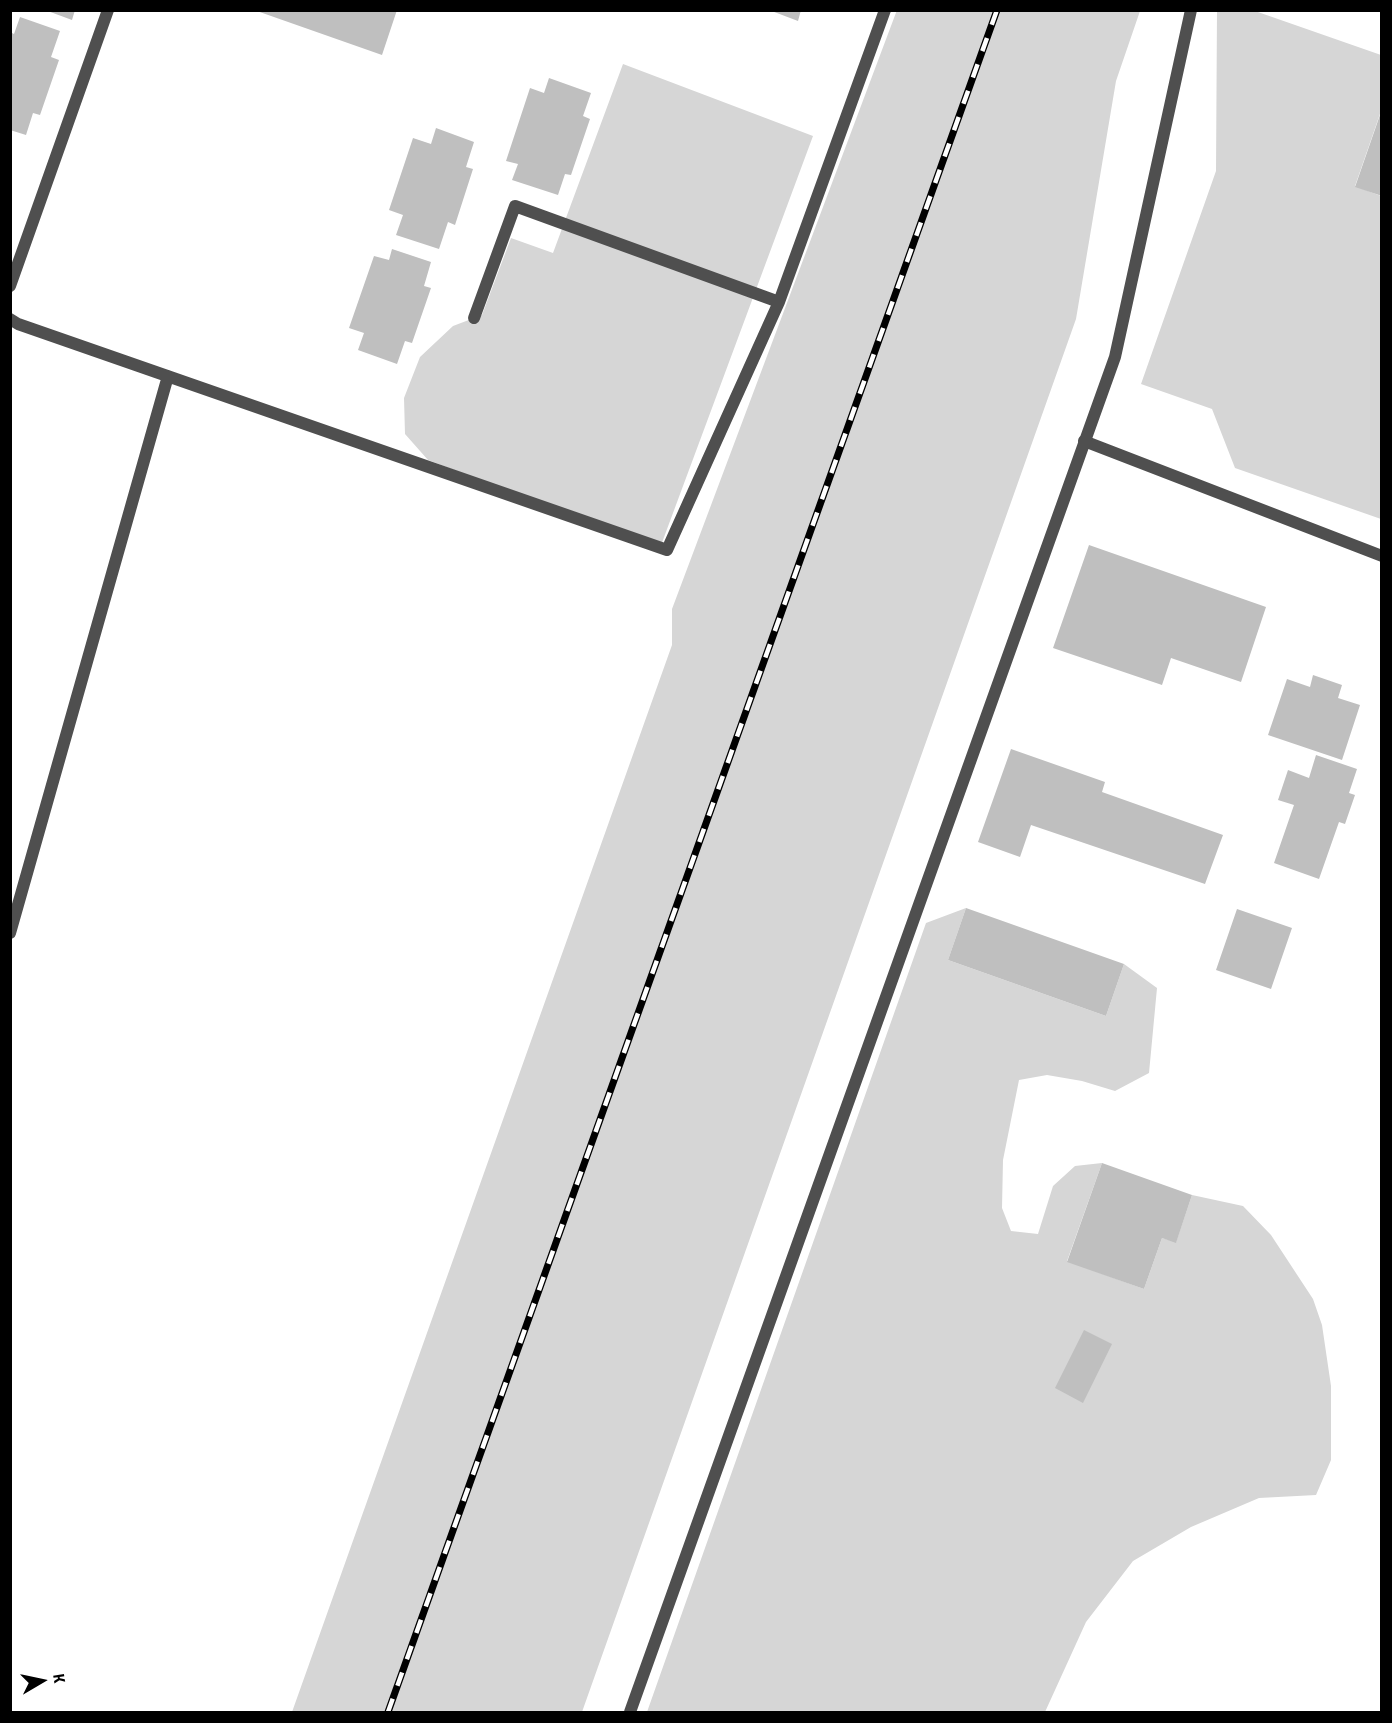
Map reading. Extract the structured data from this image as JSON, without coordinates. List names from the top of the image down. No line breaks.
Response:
{"north":"right"}
